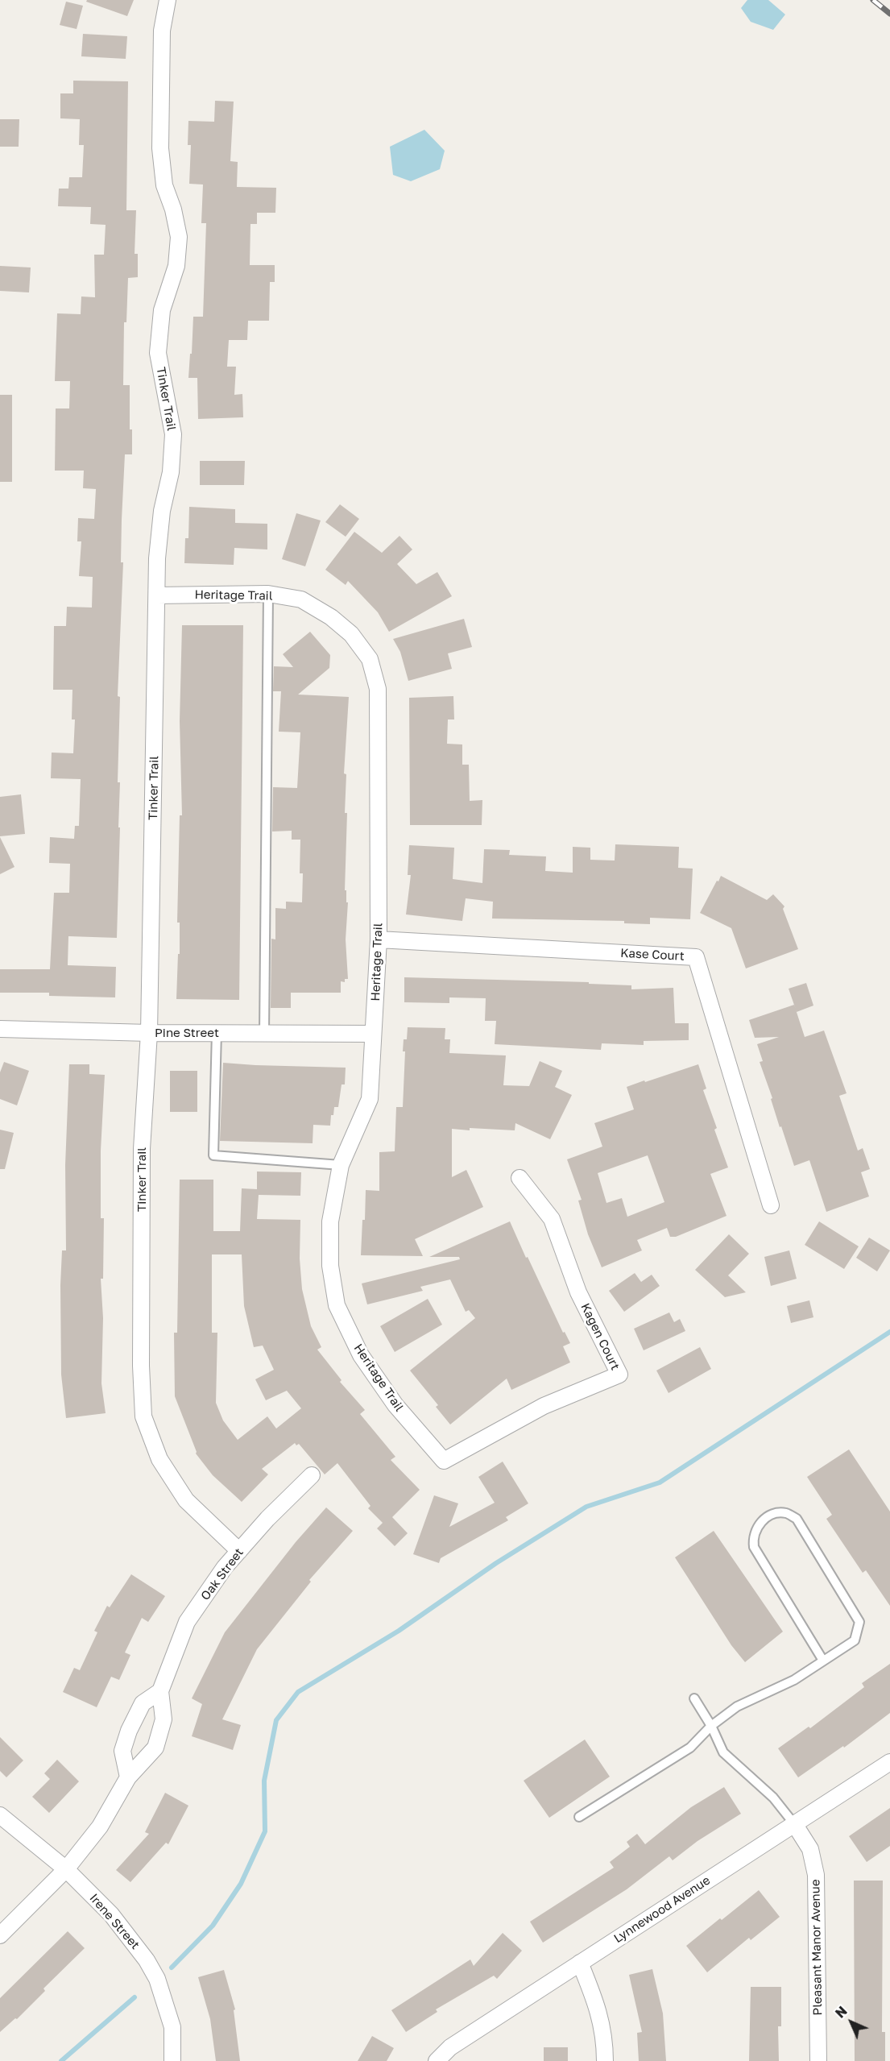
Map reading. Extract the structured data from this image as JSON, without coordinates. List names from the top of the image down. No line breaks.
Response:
{"streets":{"street":["Tinker Trail","Heritage Trail","Kase Court","Pine Street","Kagen Court","Oak Street","Lynnewood Avenue","Irene Street","Pleasant Manor Avenue"]},"crossings":[["Tinker Trail","Heritage Trail"],["Tinker Trail","Pine Street"],["Tinker Trail","Oak Street"],["Heritage Trail","Kase Court"],["Heritage Trail","Pine Street"],["Heritage Trail","Kagen Court"],["Oak Street","Irene Street"],["Lynnewood Avenue","Pleasant Manor Avenue"]],"north":"top left"}
